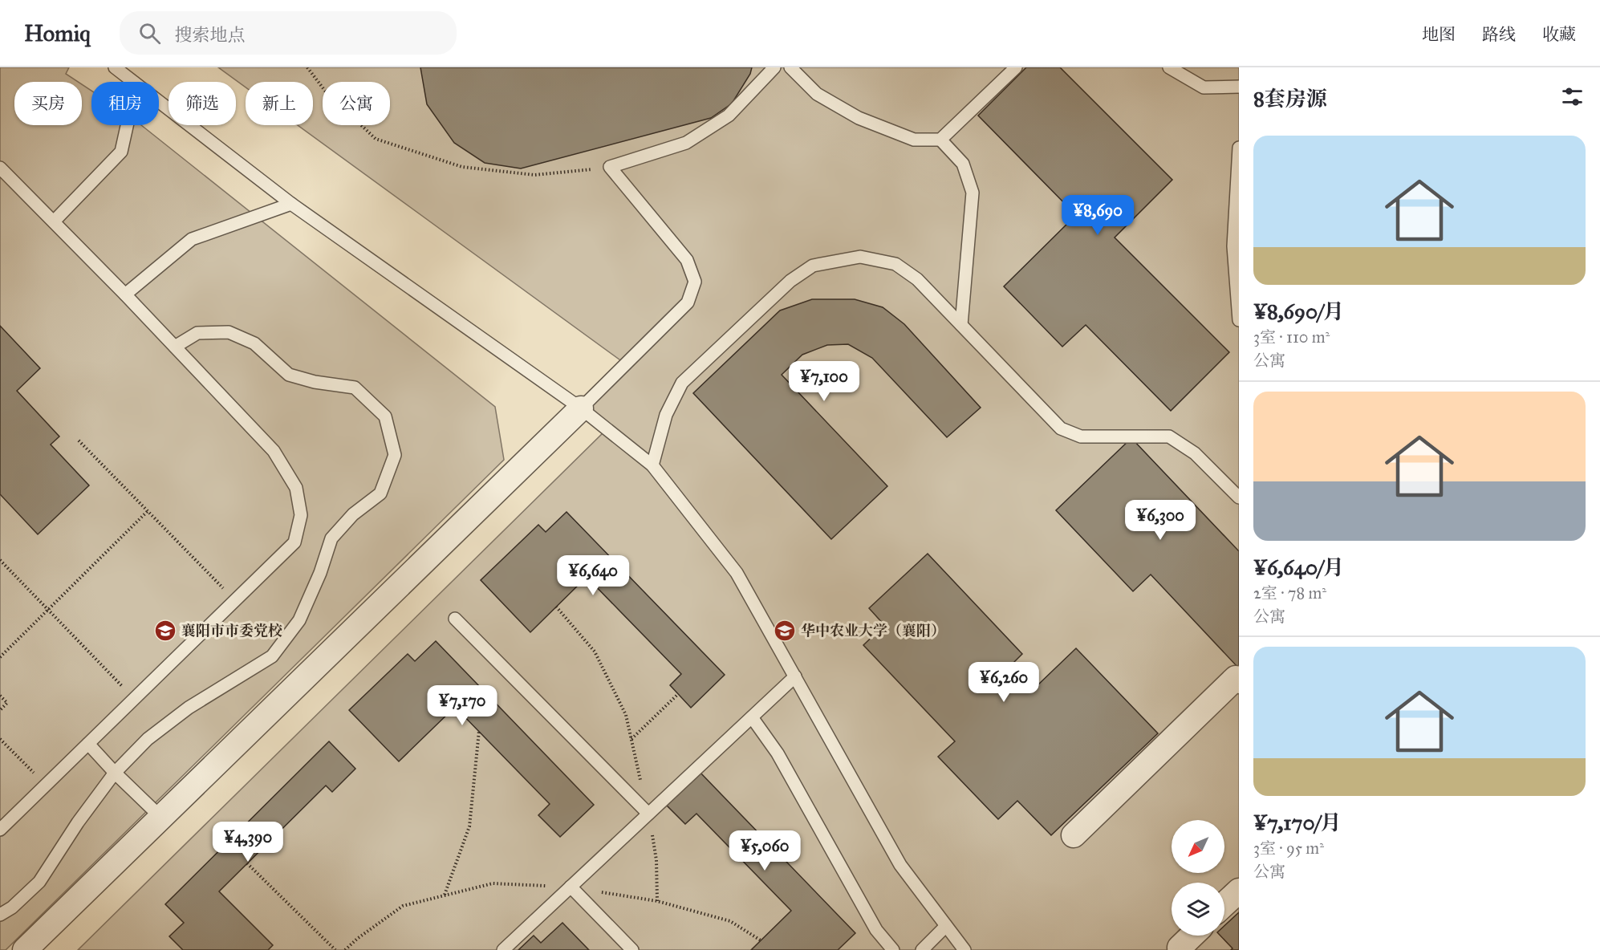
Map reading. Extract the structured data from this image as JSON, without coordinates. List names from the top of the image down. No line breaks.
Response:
{"places":{"school or university":["襄阳市市委党校","华中农业大学（襄阳）"]},"north":"bottom left","page":{"header":"Homiq","search":"搜索地点","nav":["地图","路线","收藏"],"heading":"8套房源","chip":["买房","租房","筛选","新上","公寓"],"list":[{"name":"¥8,690/月","note":"3室 · 110 m² · 公寓"},{"name":"¥6,640/月","note":"2室 · 78 m² · 公寓"},{"name":"¥7,170/月","note":"3室 · 95 m² · 公寓"}],"price":["¥8,690","¥7,100","¥6,300","¥6,640","¥6,260","¥7,170","¥4,390","¥5,060"]}}
